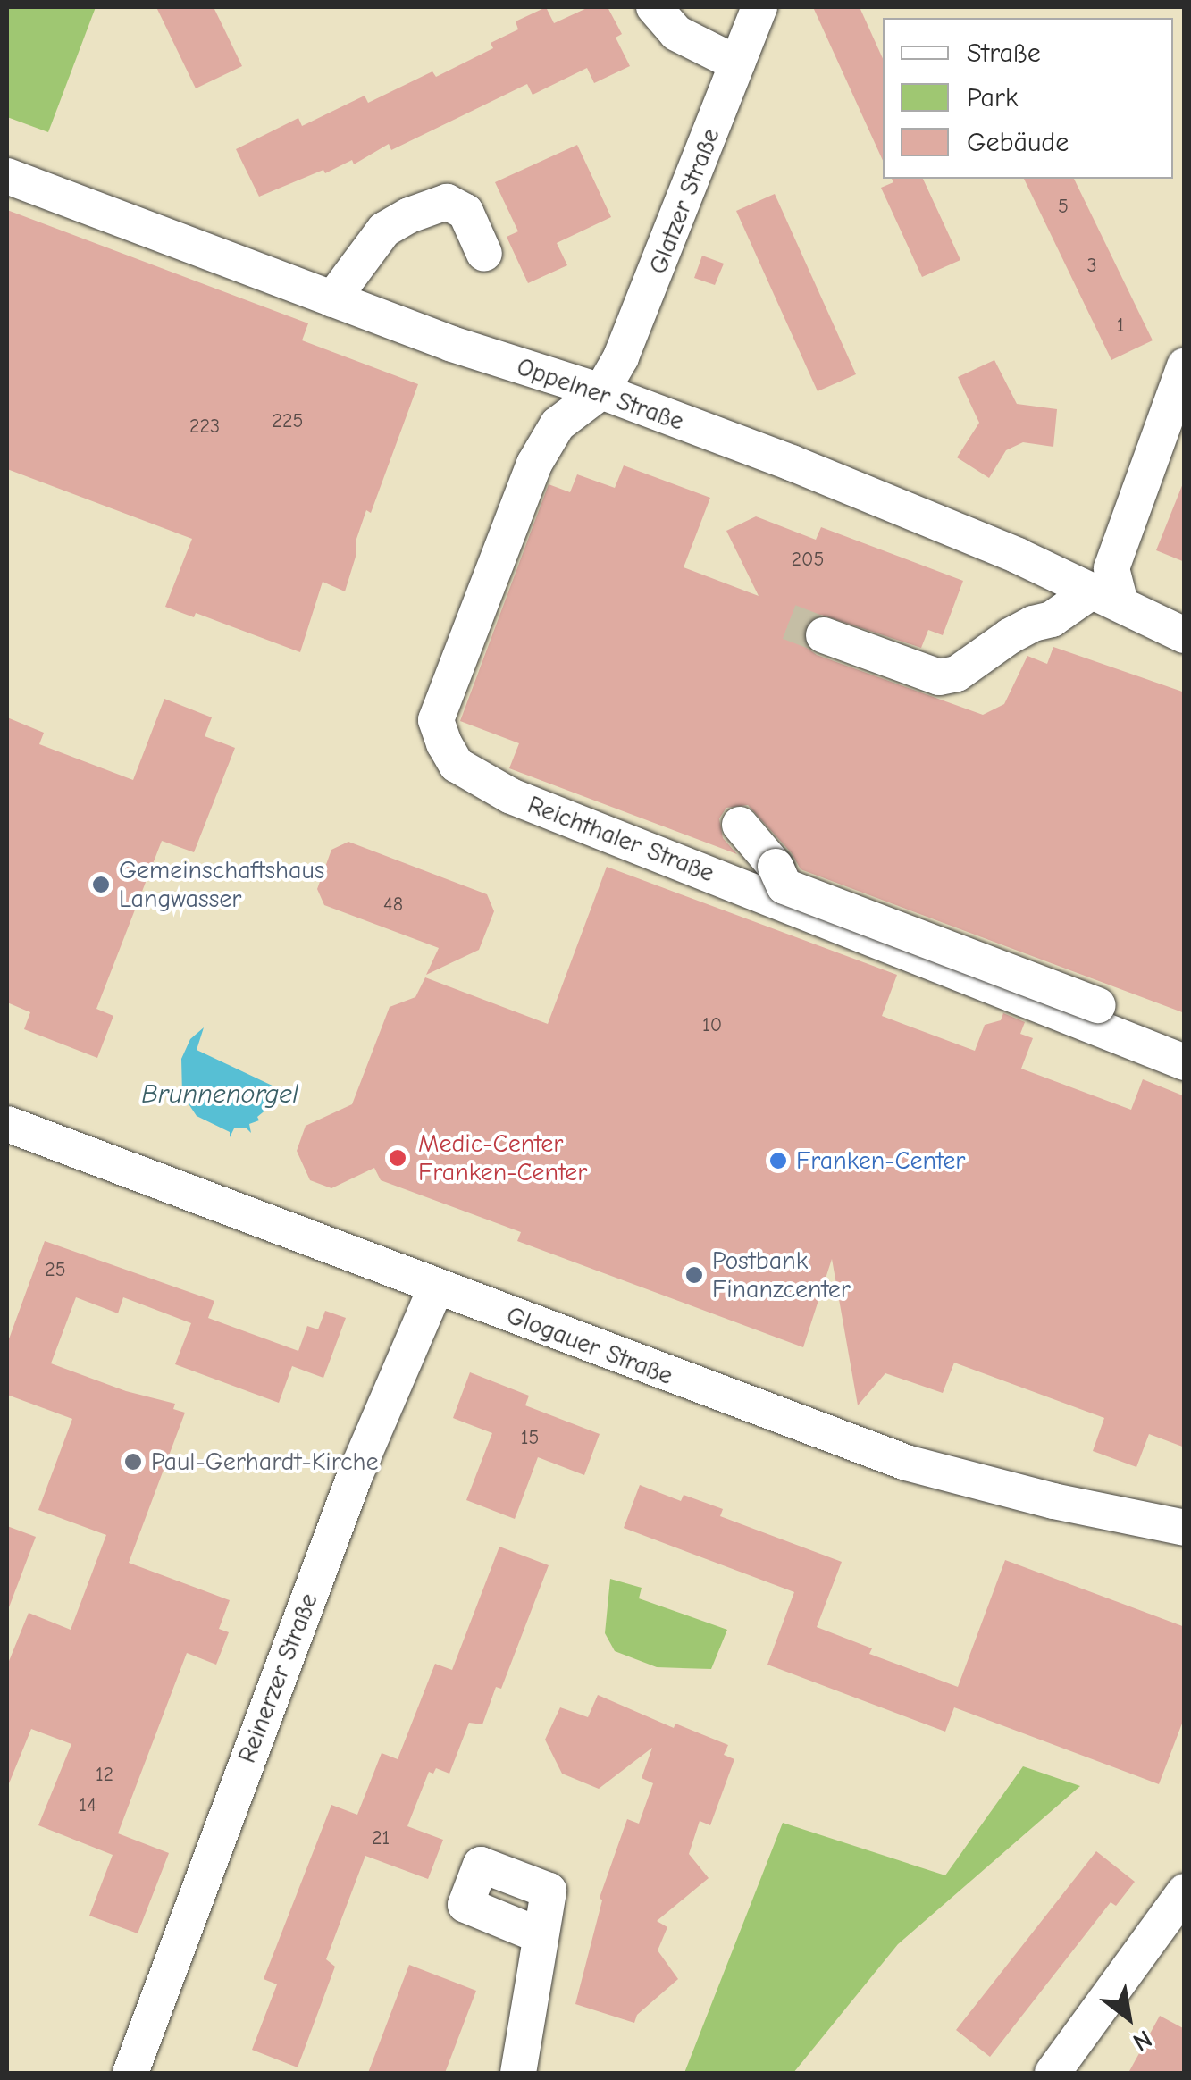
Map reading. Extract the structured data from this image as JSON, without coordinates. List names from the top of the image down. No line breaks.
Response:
{"streets":{"street":["Glatzer Straße","Oppelner Straße","Reichthaler Straße","Glogauer Straße","Reinerzer Straße"]},"crossings":[["Glatzer Straße","Oppelner Straße"],["Glatzer Straße","Reichthaler Straße"],["Oppelner Straße","Reichthaler Straße"],["Glogauer Straße","Reinerzer Straße"]],"water":["Brunnenorgel"],"places":["Gemeinschaftshaus Langwasser","Medic-Center Franken-Center","Franken-Center","Postbank Finanzcenter","Paul-Gerhardt-Kirche"],"house_numbers":["5","3","1","225","223","205","48","10","25","15","12","14","21"],"legend":["Straße","Park","Gebäude"],"north":"bottom right"}
